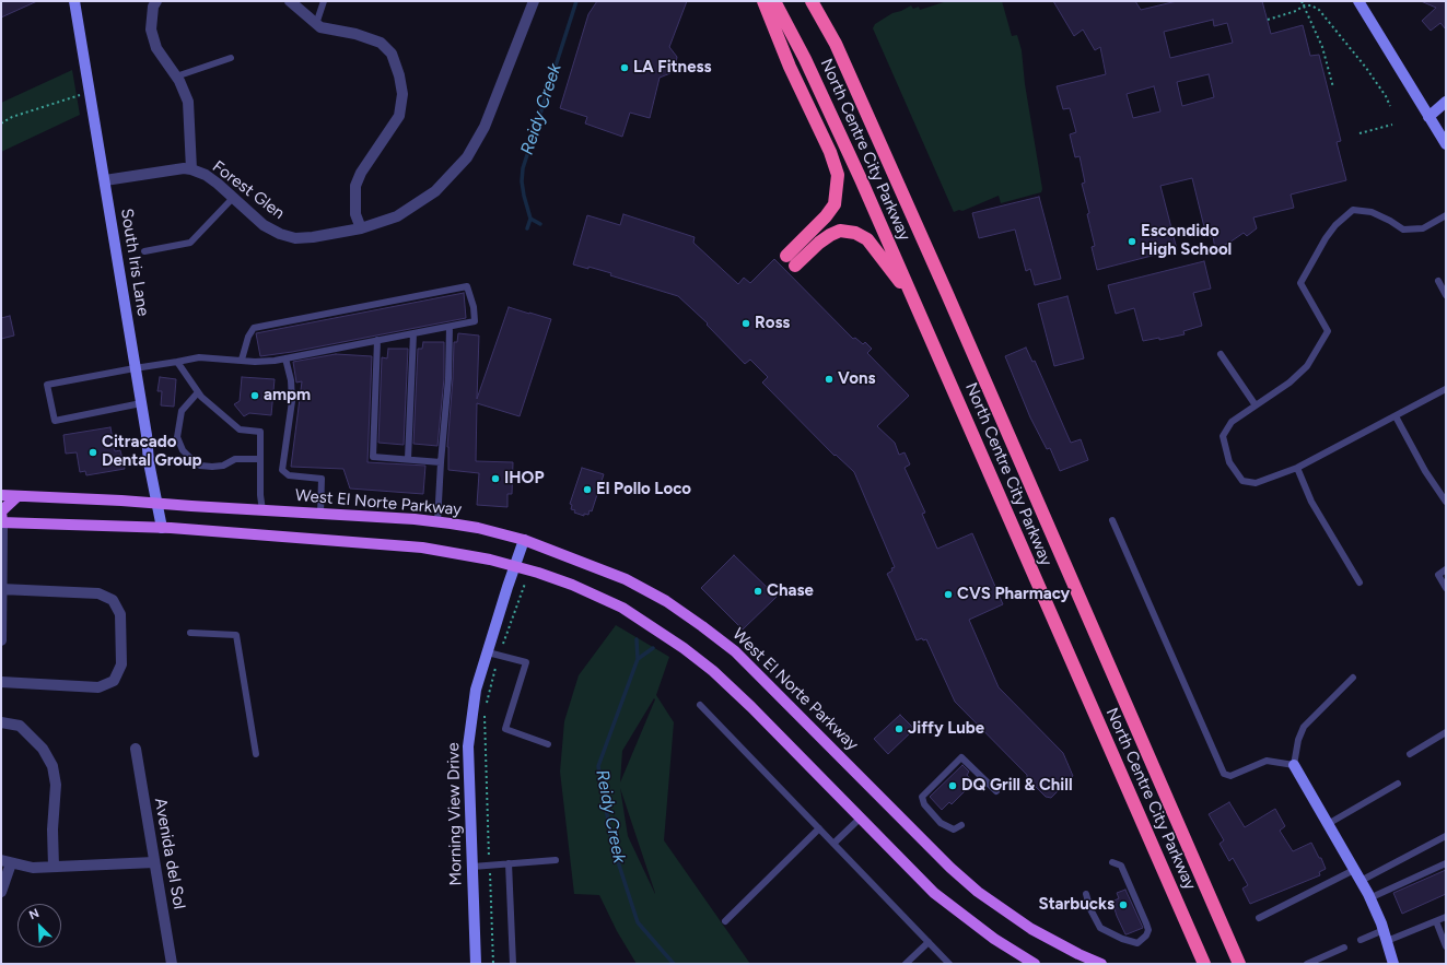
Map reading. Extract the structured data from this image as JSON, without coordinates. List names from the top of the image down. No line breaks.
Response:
{"streets":{"highway":["North Centre City Parkway"],"main road":["West El Norte Parkway"],"street":["Forest Glen","South Iris Lane","Morning View Drive","Avenida del Sol"]},"crossings":[["Forest Glen","South Iris Lane"],["South Iris Lane","West El Norte Parkway"],["West El Norte Parkway","Morning View Drive"]],"water":["Reidy Creek"],"places":["LA Fitness","Escondido High School","Ross","Vons","ampm","Citracado Dental Group","IHOP","El Pollo Loco","Chase","CVS Pharmacy","Jiffy Lube","DQ Grill & Chill","Starbucks"],"north":"top left"}
